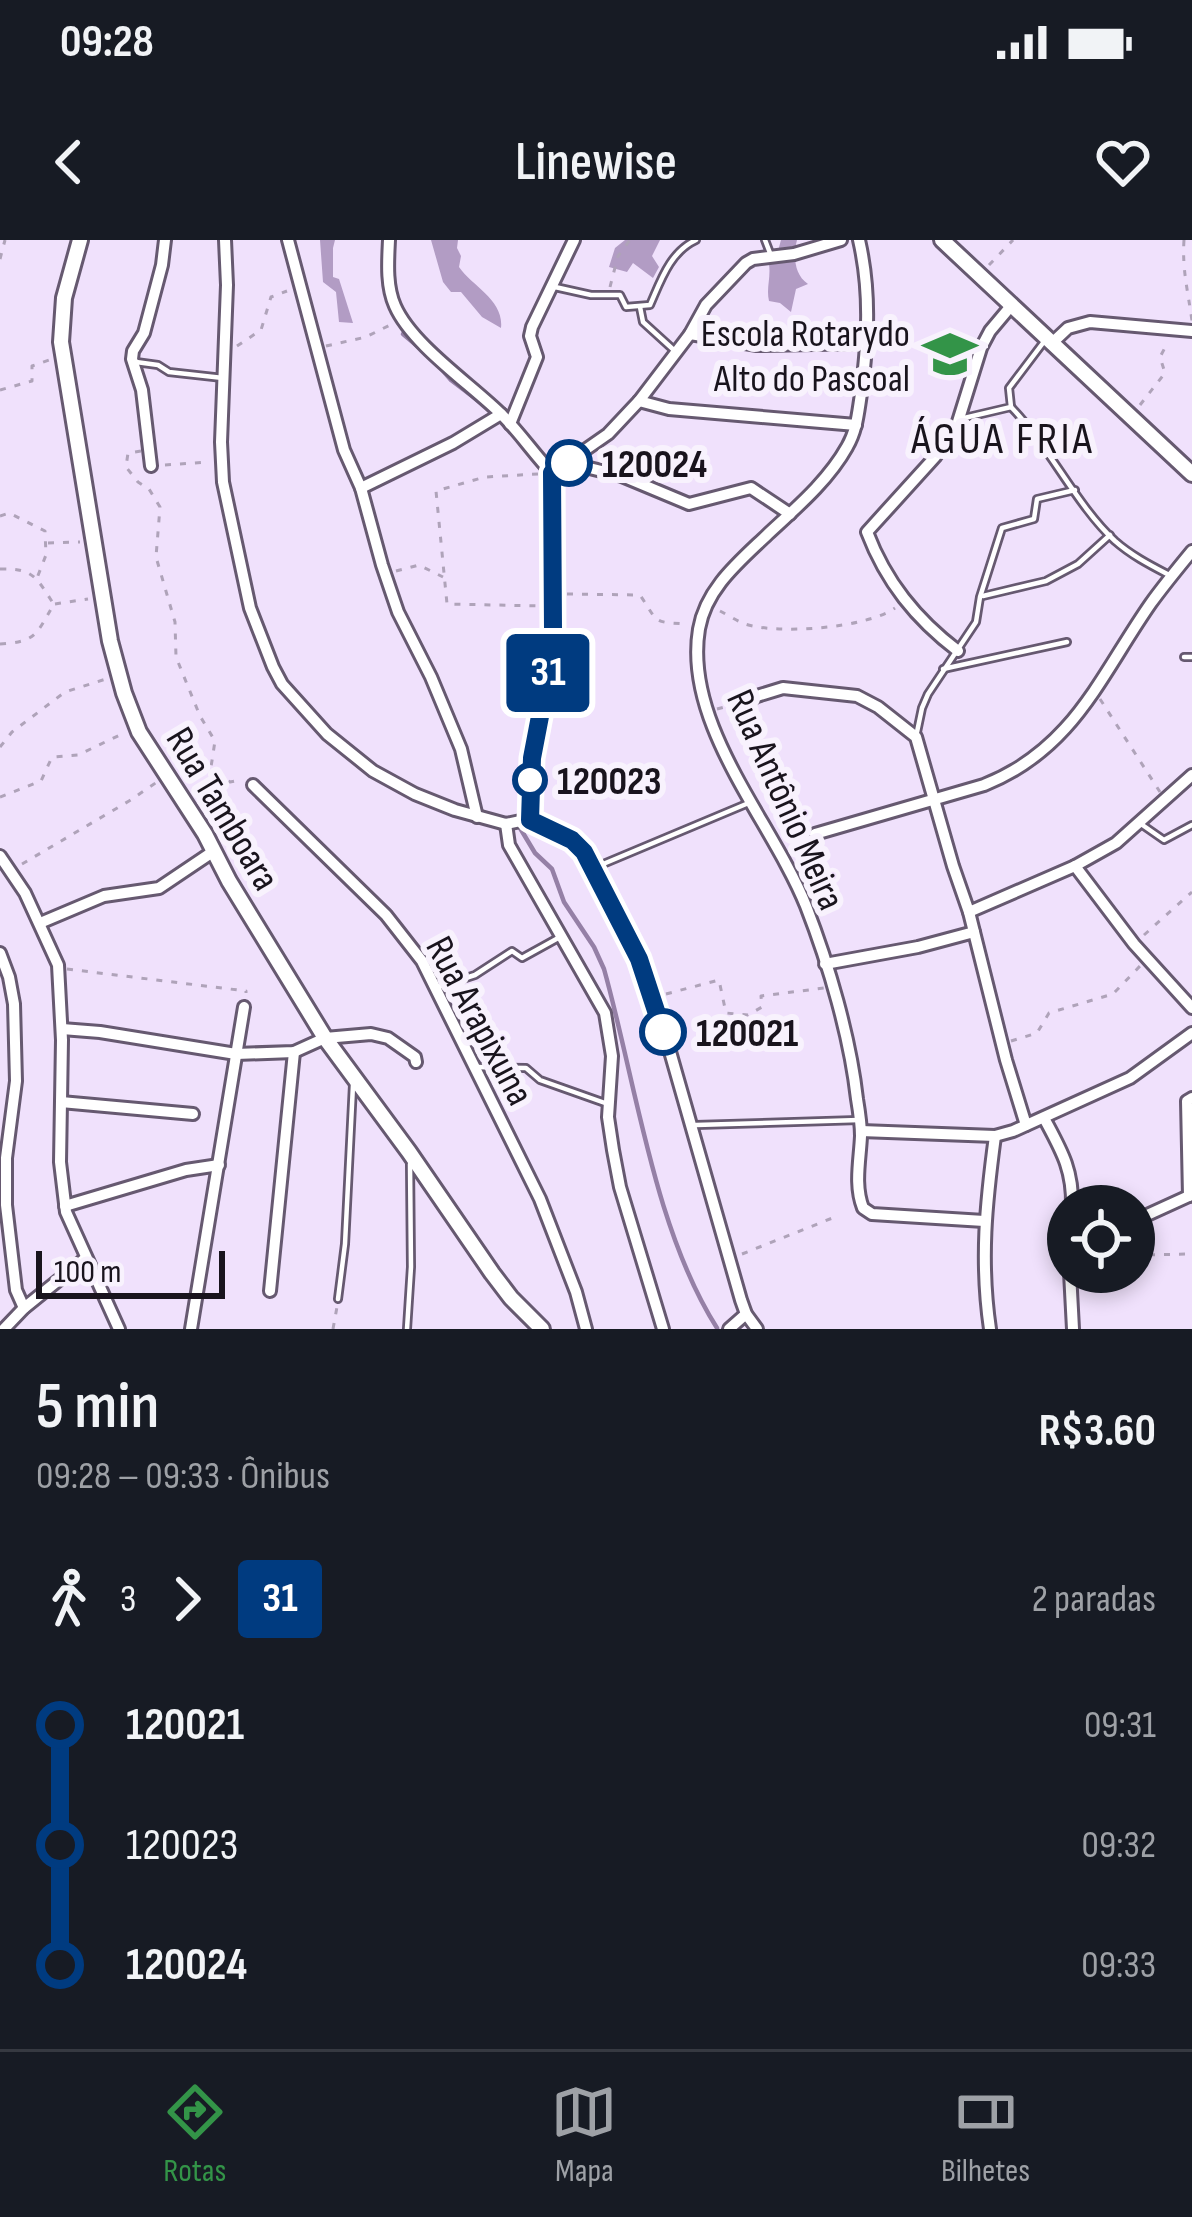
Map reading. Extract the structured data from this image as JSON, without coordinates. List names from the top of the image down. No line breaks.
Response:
{"streets":{"street":["Rua Antônio Meira","Rua Tamboara","Rua Arapixuna"]},"districts":["ÁGUA FRIA"],"places":{"school or university":["Escola Rotarydo Alto do Pascoal"],"other":["120024","120023","120021"]},"lines":["bus line 31"],"scale_bar":"100 m","page":{"status":"09:28","header":"Linewise","on_map":"31","scale":"100 m","heading":["5 min","09:28 – 09:33 · Ônibus","R$3.60"],"legs":["3","31","2 paradas"],"list":[{"name":"120021","value":"09:31"},{"name":"120023","value":"09:32"},{"name":"120024","value":"09:33"}],"tabs":["Rotas","Mapa","Bilhetes"]}}
